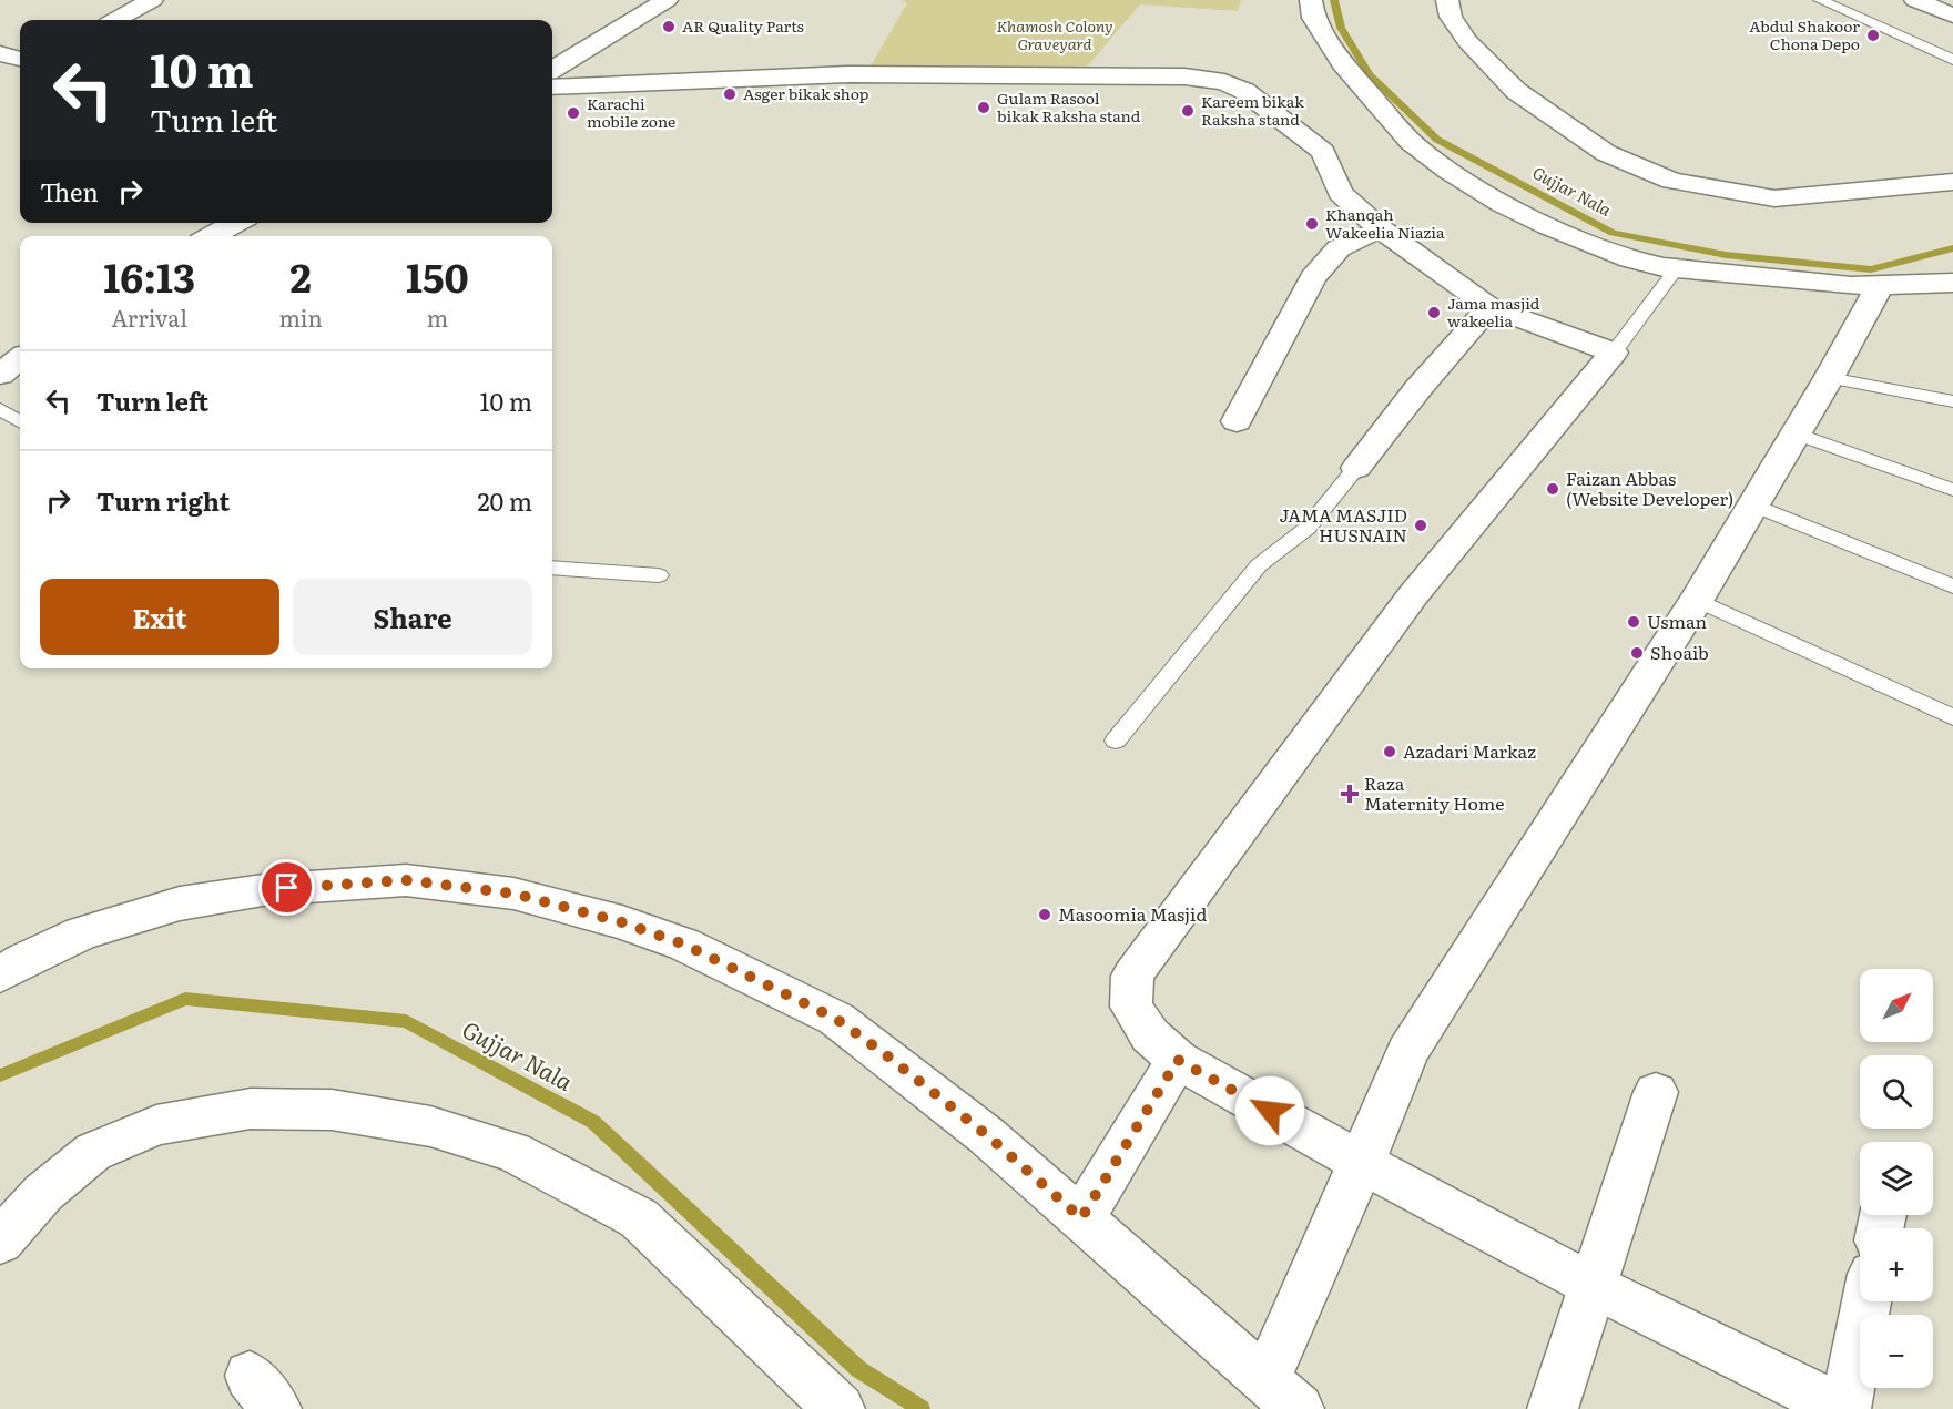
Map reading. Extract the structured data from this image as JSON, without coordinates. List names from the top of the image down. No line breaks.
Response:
{"water":["Gujjar Nala"],"parks":["Khamosh Colony Graveyard"],"places":{"other":["AR Quality Parts","Abdul Shakoor Chona Depo","Asger bikak shop","Gulam Rasool bikak Raksha stand","Kareem bikak Raksha stand","Karachi mobile zone","Khanqah Wakeelia Niazia","Jama masjid wakeelia","Faizan Abbas (Website Developer)","JAMA MASJID HUSNAIN","Usman","Shoaib","Azadari Markaz","Masoomia Masjid"],"health":["Raza Maternity Home"]},"north":"top right","page":{"turn":["10 m","Turn left"],"then":"Then","eta":["16:13","Arrival","2","min","150","m"],"list":[{"name":"Turn left","value":"10 m"},{"name":"Turn right","value":"20 m"}],"buttons":["Exit","Share"],"map_buttons":["+","−"]}}
